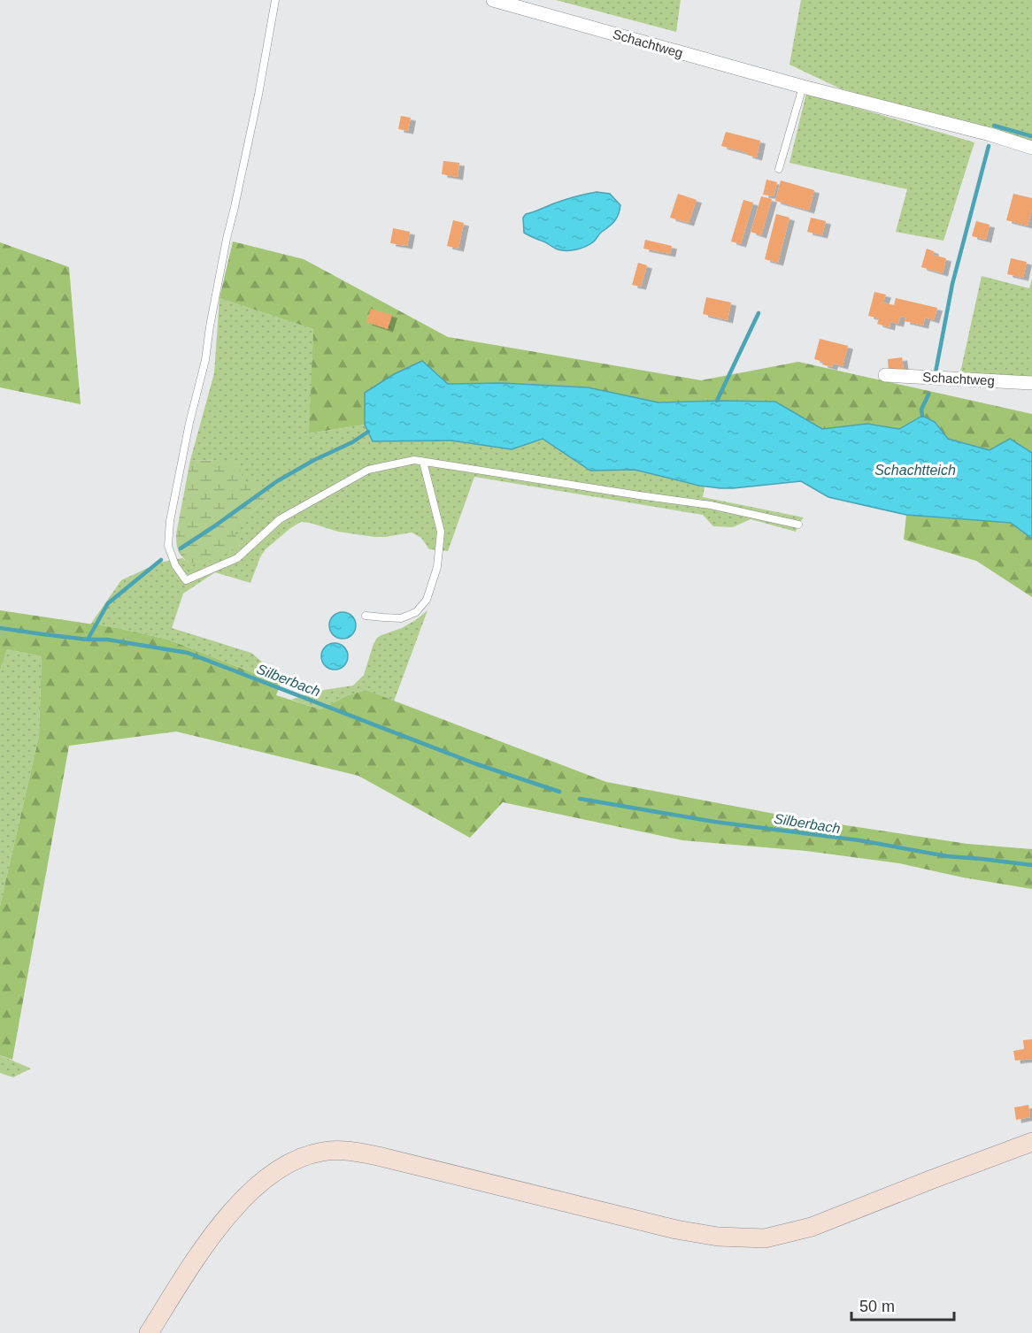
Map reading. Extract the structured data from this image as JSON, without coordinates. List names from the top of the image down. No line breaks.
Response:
{"streets":{"street":["Schachtweg"]},"water":["Schachtteich","Silberbach"],"scale_bar":"50 m"}
